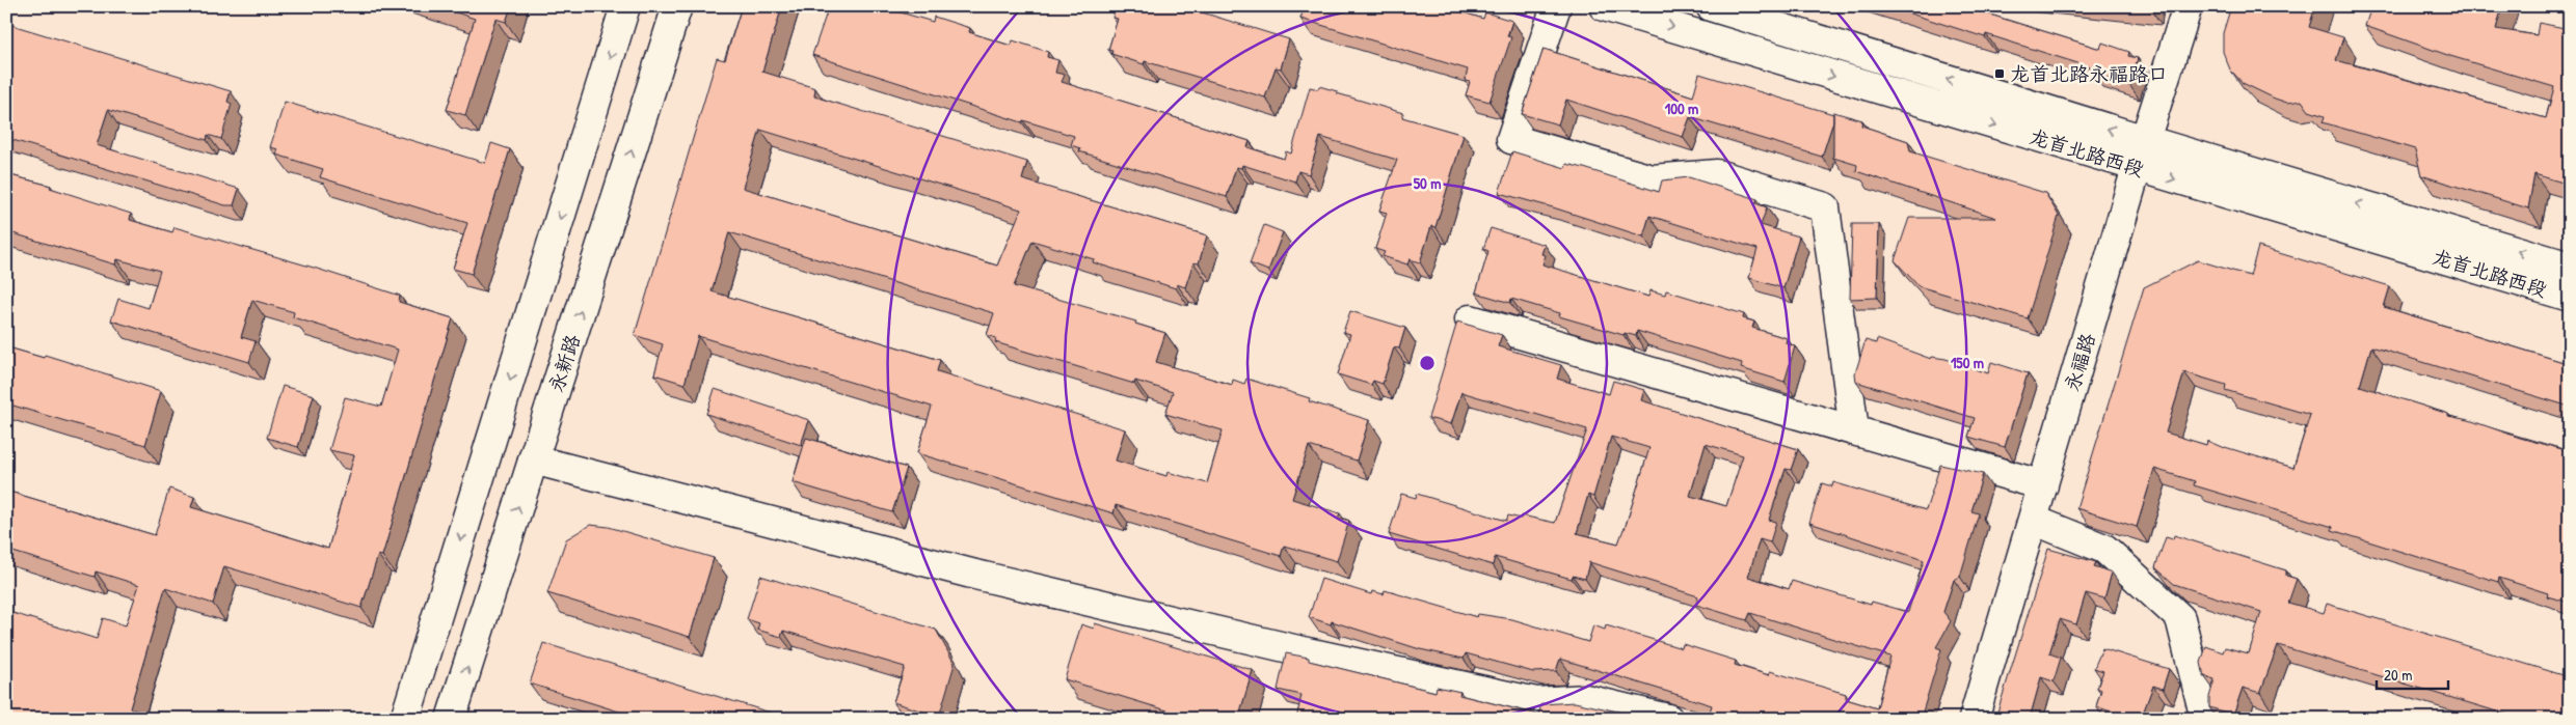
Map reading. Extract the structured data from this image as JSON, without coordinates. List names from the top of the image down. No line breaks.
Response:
{"streets":{"street":["龙首北路西段","永福路","永新路"]},"crossings":[["龙首北路西段","永福路"]],"places":{"transit":["龙首北路永福路口"]},"scale_bar":"20 m","rings":["100 m","50 m","150 m"]}
